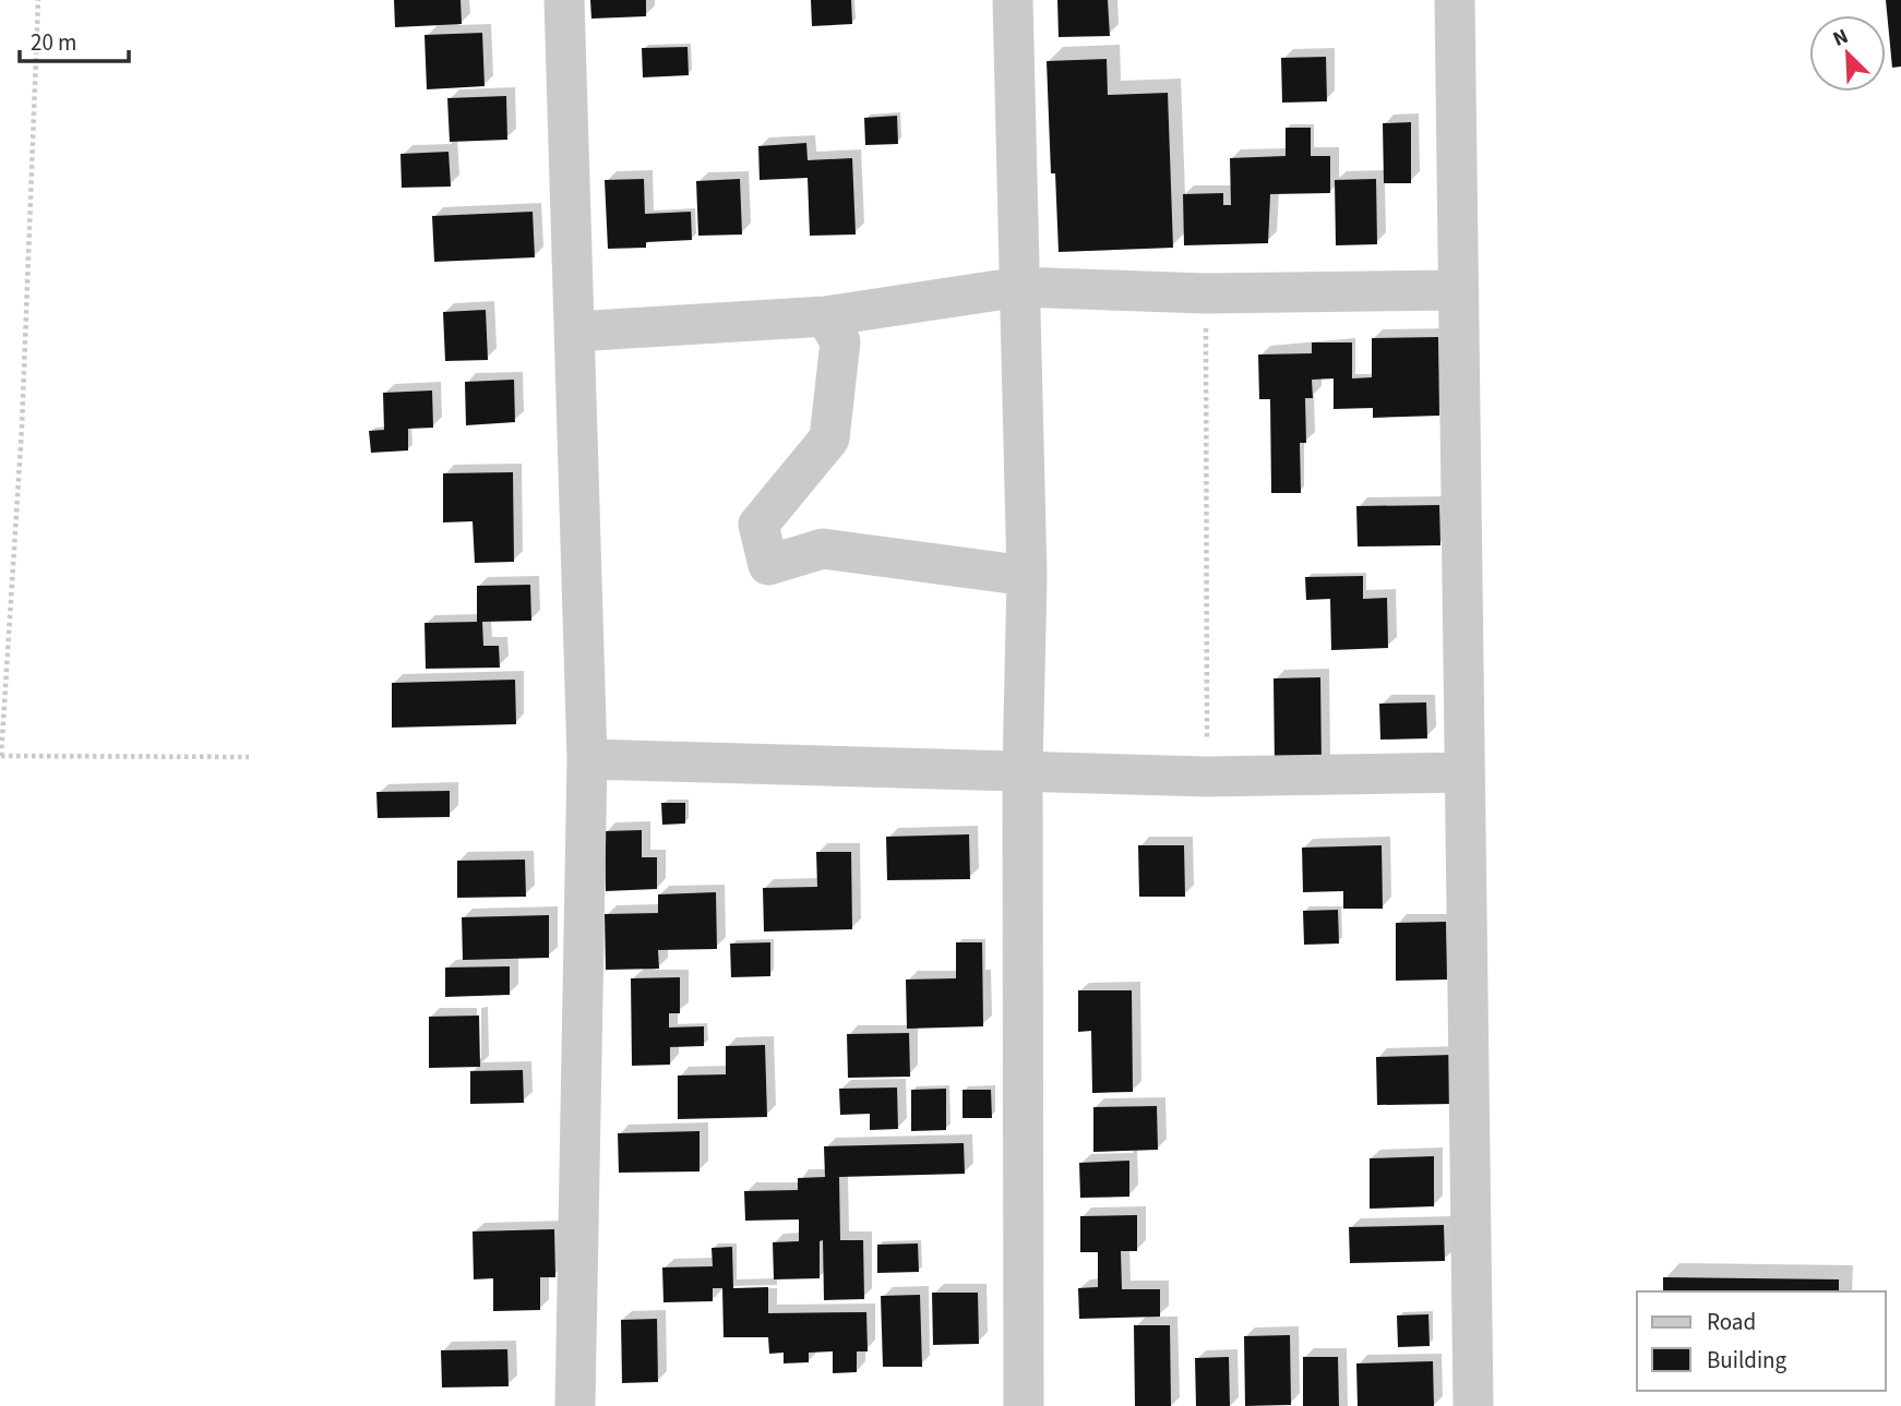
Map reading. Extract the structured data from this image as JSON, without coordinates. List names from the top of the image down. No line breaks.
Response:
{"legend":["Road","Building"],"scale_bar":"20 m","north":"top left"}
